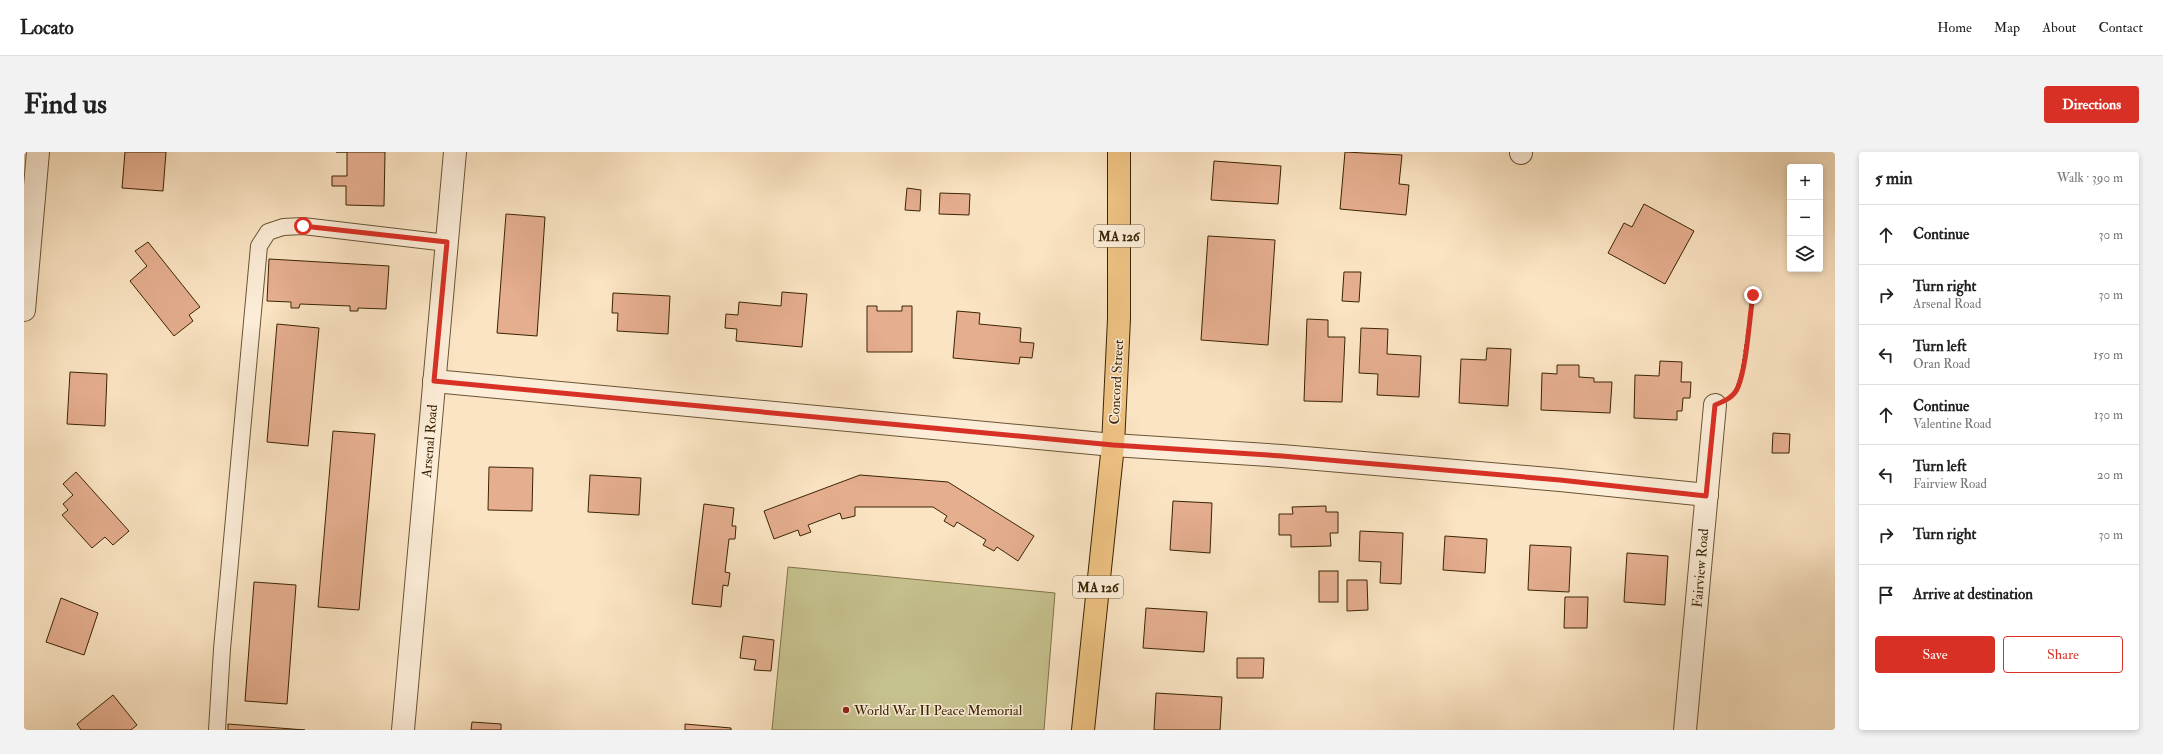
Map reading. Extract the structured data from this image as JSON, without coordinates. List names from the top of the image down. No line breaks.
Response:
{"streets":{"main road":["MA 126","Concord Street"],"street":["Arsenal Road","Fairview Road"]},"places":["World War II Peace Memorial"],"page":{"header":"Locato","nav":["Home","Map","About","Contact"],"buttons":["Directions",["Save","Share"]],"title":"Find us","heading":["5 min","Walk · 390 m"],"map_buttons":["+","−"],"list":[["Continue","30 m"],["Turn right","Arsenal Road","30 m"],["Turn left","Oran Road","150 m"],["Continue","Valentine Road","130 m"],["Turn left","Fairview Road","20 m"],["Turn right","30 m"],"Arrive at destination"]}}
